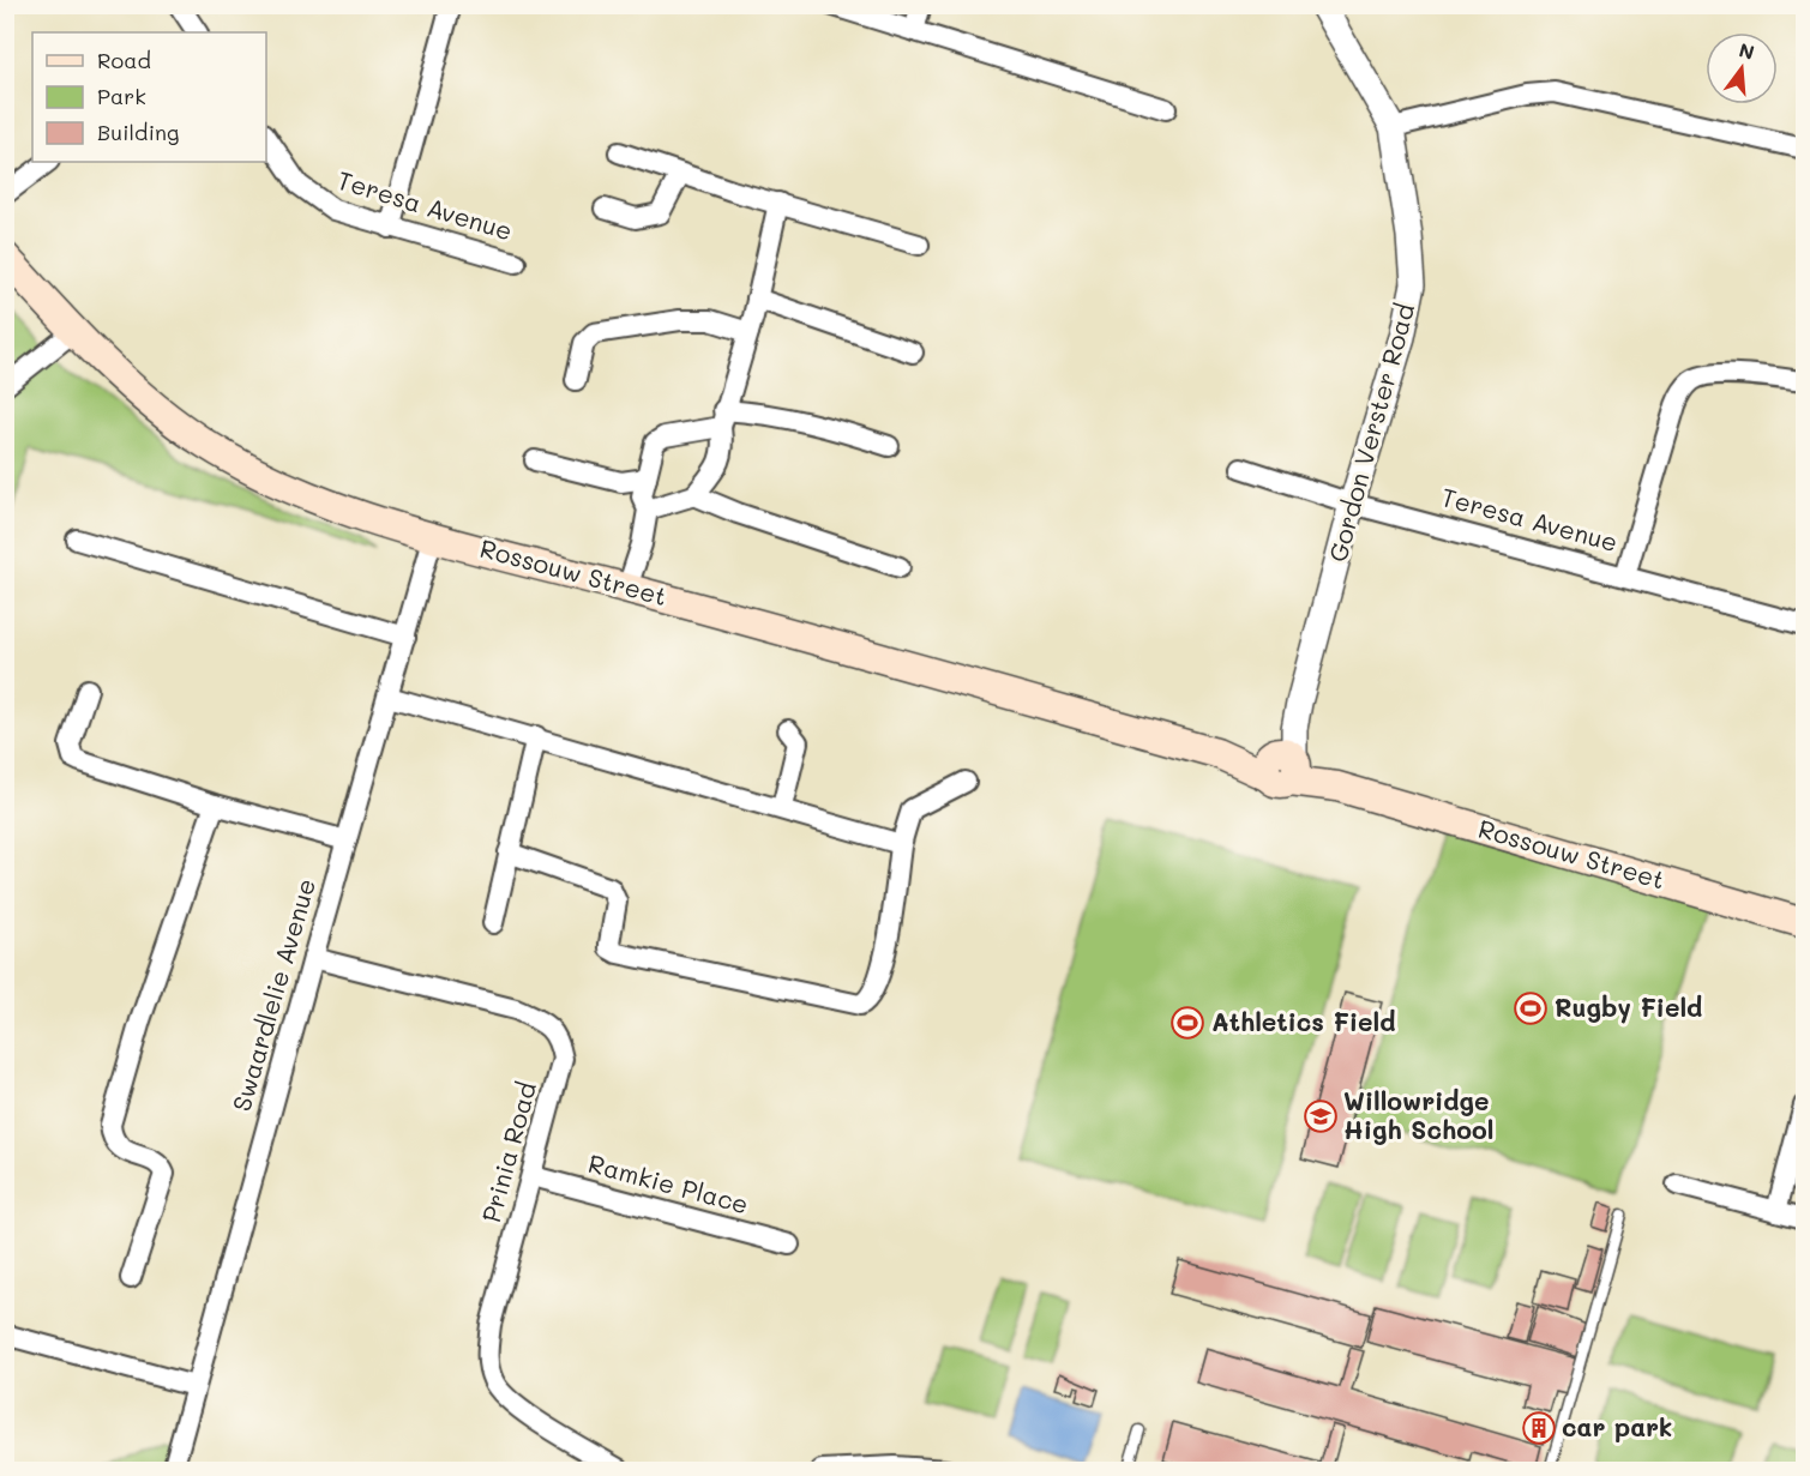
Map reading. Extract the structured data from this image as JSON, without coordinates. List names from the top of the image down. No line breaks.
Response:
{"streets":{"main road":["Rossouw Street"],"street":["Teresa Avenue","Gordon Verster Road","Swaardlelie Avenue","Prinia Road","Ramkie Place"]},"crossings":[["Teresa Avenue","Gordon Verster Road"],["Gordon Verster Road","Rossouw Street"],["Rossouw Street","Swaardlelie Avenue"],["Swaardlelie Avenue","Prinia Road"],["Prinia Road","Ramkie Place"]],"places":{"sports":["Rugby Field","Athletics Field"],"school or university":["Willowridge High School"],"building":["car park"]},"legend":["Road","Park","Building"],"north":"top"}
